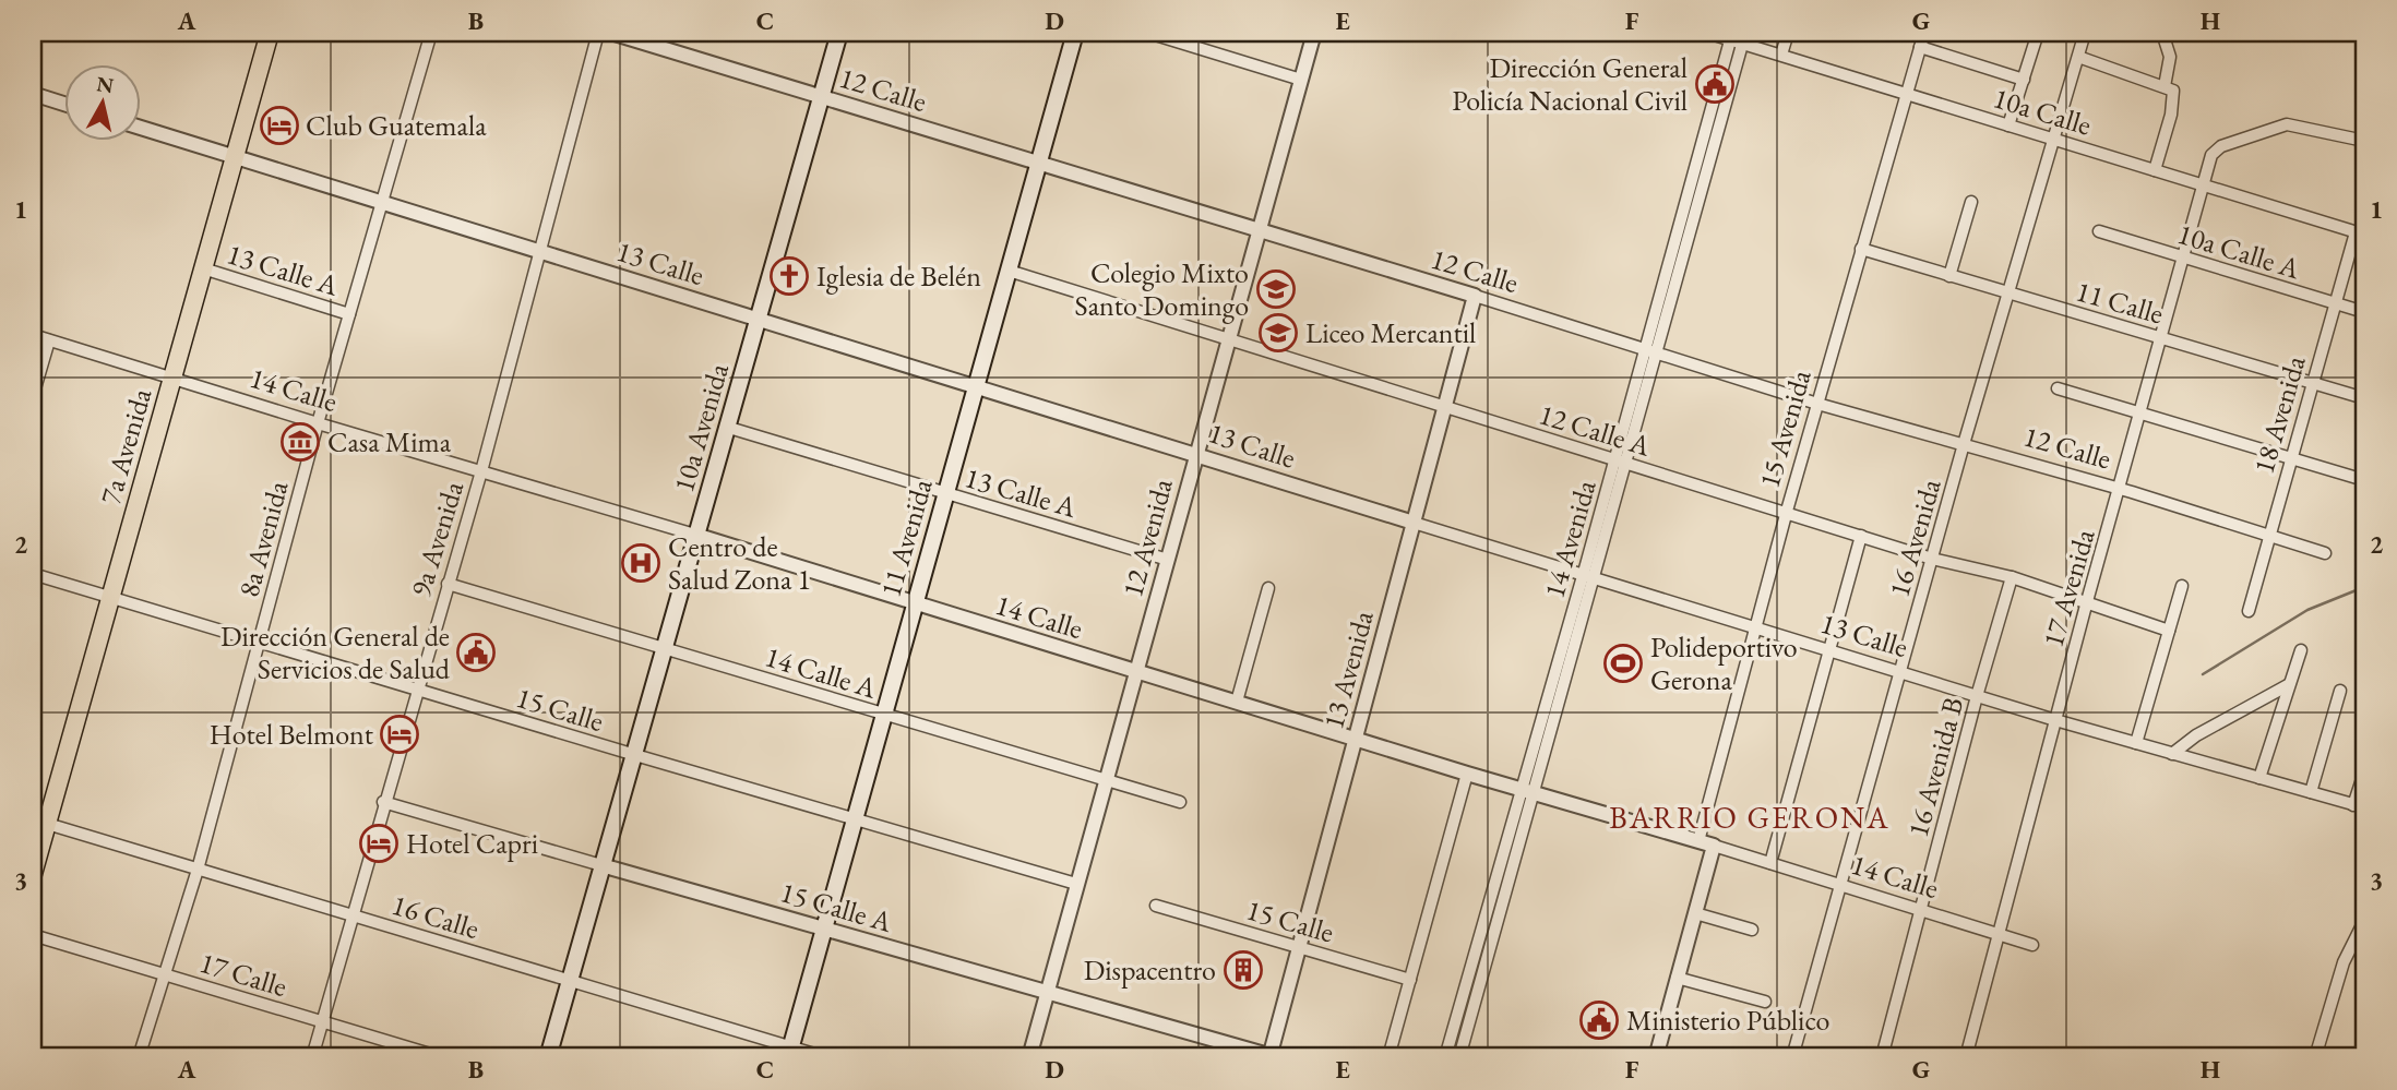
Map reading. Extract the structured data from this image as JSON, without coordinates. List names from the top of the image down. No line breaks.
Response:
{"streets":{"main road":["10a Avenida","7a Avenida","11 Avenida"],"street":["12 Calle","10a Calle","10a Calle A","13 Calle","13 Calle A","11 Calle","14 Calle","18 Avenida","15 Avenida","12 Calle A","12 Avenida","16 Avenida","8a Avenida","9a Avenida","14 Avenida","17 Avenida","13 Avenida","14 Calle A","15 Calle","16 Avenida B","15 Calle A","16 Calle","17 Calle"]},"crossings":[["12 Calle","18 Avenida"],["12 Calle","10a Avenida"],["12 Calle","15 Avenida"],["12 Calle","11 Avenida"],["12 Calle","12 Avenida"],["12 Calle","16 Avenida"],["12 Calle","14 Avenida"],["12 Calle","17 Avenida"],["12 Calle","13 Avenida"],["10a Calle","18 Avenida"],["10a Calle","15 Avenida"],["10a Calle","16 Avenida"],["10a Calle","14 Avenida"],["10a Calle","17 Avenida"],["10a Calle A","18 Avenida"],["10a Calle A","17 Avenida"],["13 Calle","10a Avenida"],["13 Calle","15 Avenida"],["13 Calle","7a Avenida"],["13 Calle","11 Avenida"],["13 Calle","12 Avenida"],["13 Calle","16 Avenida"],["13 Calle","8a Avenida"],["13 Calle","9a Avenida"],["13 Calle","14 Avenida"],["13 Calle","17 Avenida"],["13 Calle","13 Avenida"],["13 Calle","16 Avenida B"],["13 Calle A","10a Avenida"],["13 Calle A","7a Avenida"],["13 Calle A","11 Avenida"],["13 Calle A","12 Avenida"],["13 Calle A","8a Avenida"],["11 Calle","18 Avenida"],["11 Calle","15 Avenida"],["11 Calle","16 Avenida"],["11 Calle","17 Avenida"],["14 Calle","10a Avenida"],["14 Calle","15 Avenida"],["14 Calle","7a Avenida"],["14 Calle","11 Avenida"],["14 Calle","12 Avenida"],["14 Calle","16 Avenida"],["14 Calle","8a Avenida"],["14 Calle","9a Avenida"],["14 Calle","14 Avenida"],["14 Calle","17 Avenida"],["14 Calle","13 Avenida"],["14 Calle","16 Avenida B"],["10a Avenida","14 Calle A"],["10a Avenida","15 Calle"],["10a Avenida","15 Calle A"],["10a Avenida","16 Calle"],["15 Avenida","12 Calle A"],["12 Calle A","11 Avenida"],["12 Calle A","12 Avenida"],["12 Calle A","16 Avenida"],["12 Calle A","14 Avenida"],["12 Calle A","17 Avenida"],["12 Calle A","13 Avenida"],["12 Calle A","16 Avenida B"],["7a Avenida","15 Calle"],["7a Avenida","16 Calle"],["11 Avenida","14 Calle A"],["11 Avenida","15 Calle"],["11 Avenida","15 Calle A"],["11 Avenida","16 Calle"],["12 Avenida","14 Calle A"],["12 Avenida","15 Calle"],["12 Avenida","15 Calle A"],["8a Avenida","15 Calle"],["8a Avenida","16 Calle"],["8a Avenida","17 Calle"],["9a Avenida","14 Calle A"],["9a Avenida","15 Calle"],["9a Avenida","15 Calle A"],["9a Avenida","16 Calle"],["9a Avenida","17 Calle"],["13 Avenida","15 Calle"],["13 Avenida","15 Calle A"]],"districts":["BARRIO GERONA"],"places":{"public building":["Dirección General Policía Nacional Civil","Dirección General de Servicios de Salud","Ministerio Público"],"hotel":["Club Guatemala","Hotel Belmont","Hotel Capri"],"church":["Iglesia de Belén"],"school or university":["Colegio Mixto Santo Domingo","Liceo Mercantil"],"museum":["Casa Mima"],"hospital":["Centro de Salud Zona 1"],"sports":["Polideportivo Gerona"],"building":["Dispacentro"]},"north":"top","grid":{"columns":["A","B","C","D","E","F","G","H"],"rows":["1","2","3"]}}
